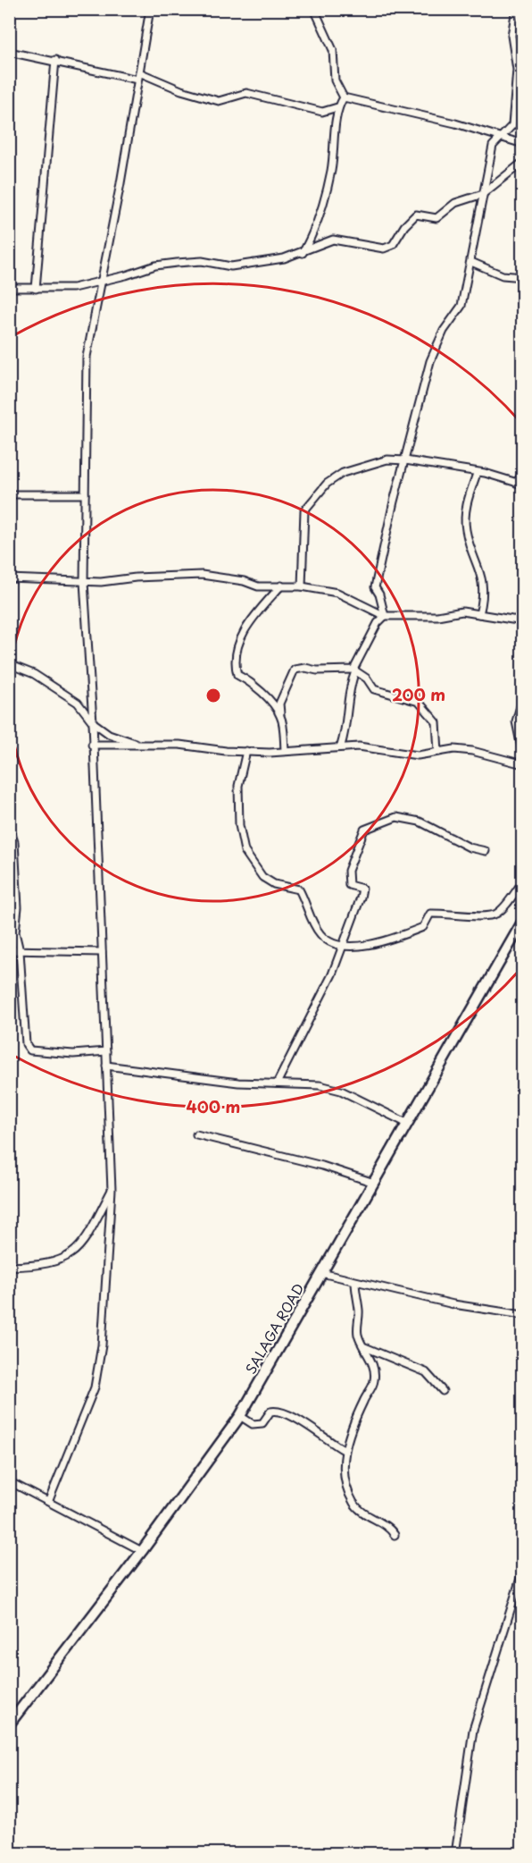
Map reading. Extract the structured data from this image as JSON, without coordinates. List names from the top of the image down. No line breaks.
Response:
{"streets":{"main road":["SALAGA ROAD"]},"rings":["200 m","400 m"]}
